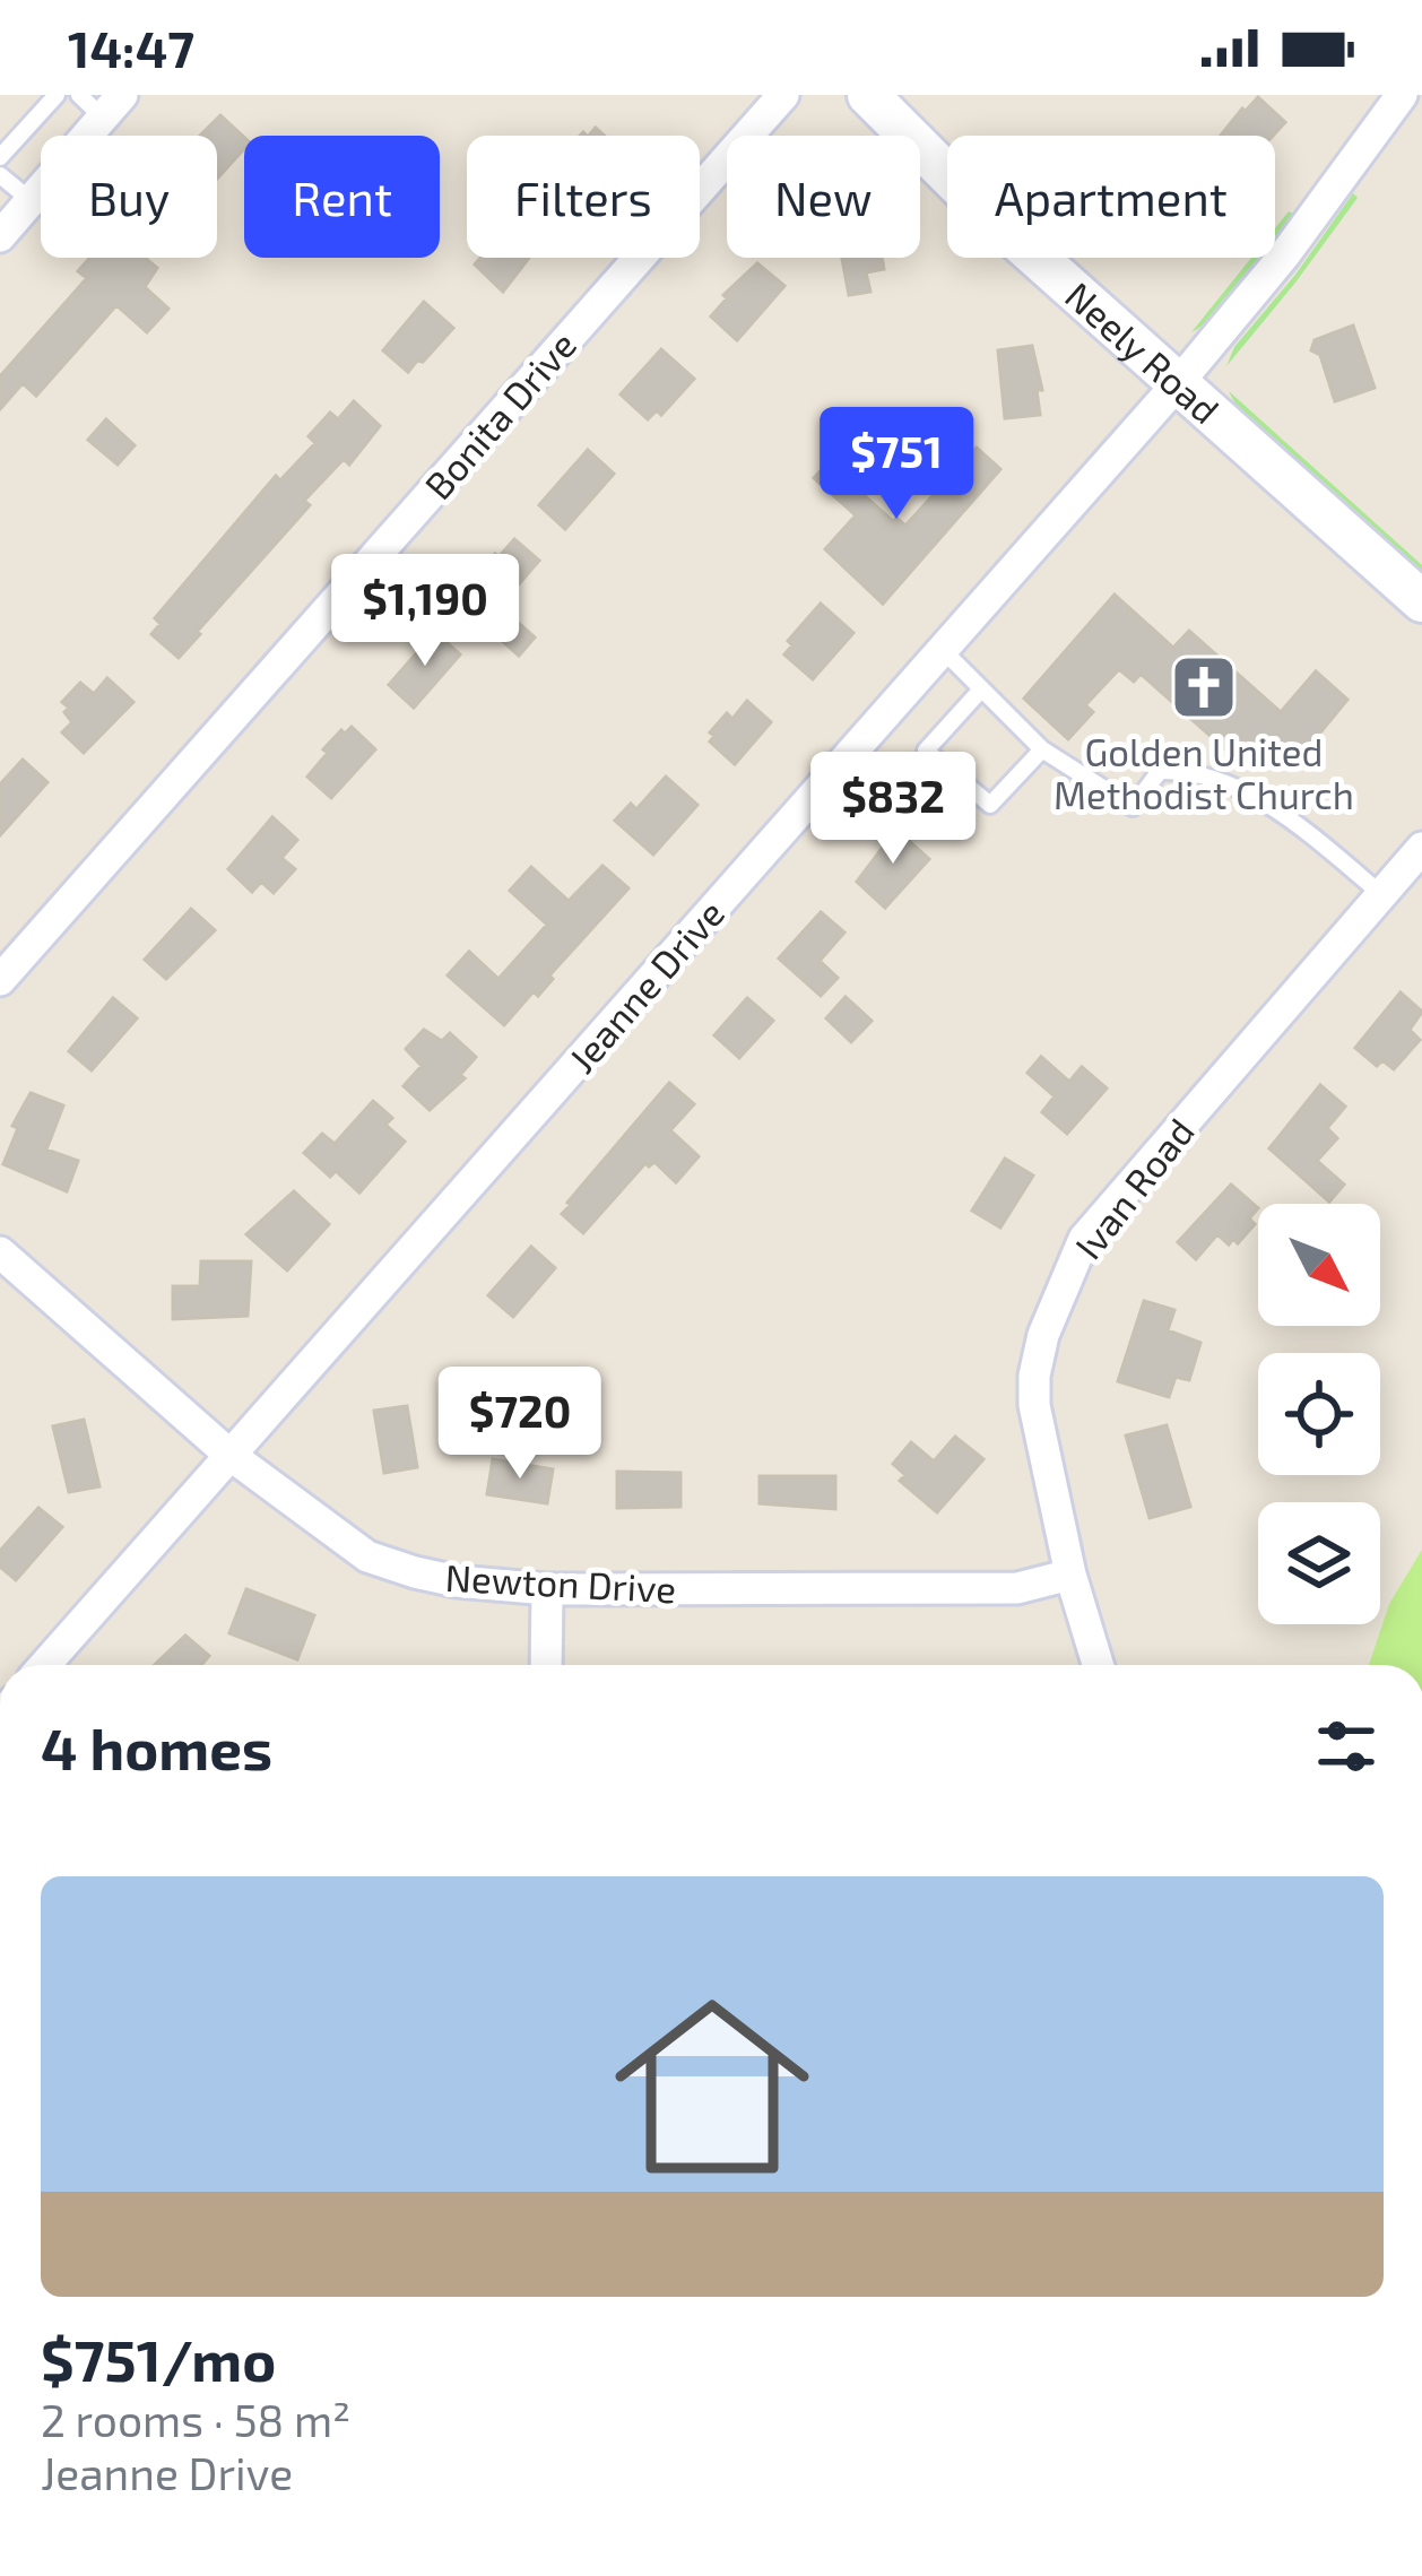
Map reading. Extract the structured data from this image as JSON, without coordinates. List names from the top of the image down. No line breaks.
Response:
{"streets":{"street":["Neely Road","Bonita Drive","Jeanne Drive","Ivan Road","Newton Drive"]},"crossings":[["Neely Road","Jeanne Drive"],["Jeanne Drive","Newton Drive"],["Ivan Road","Newton Drive"]],"places":{"church":["Golden United Methodist Church"]},"north":"bottom right","page":{"status":"14:47","chip":["Buy","Rent","Filters","New","Apartment"],"price":["$751","$1,190","$832","$720"],"heading":"4 homes","list":[{"name":"$751/mo","note":"2 rooms · 58 m² · Jeanne Drive"}]}}
